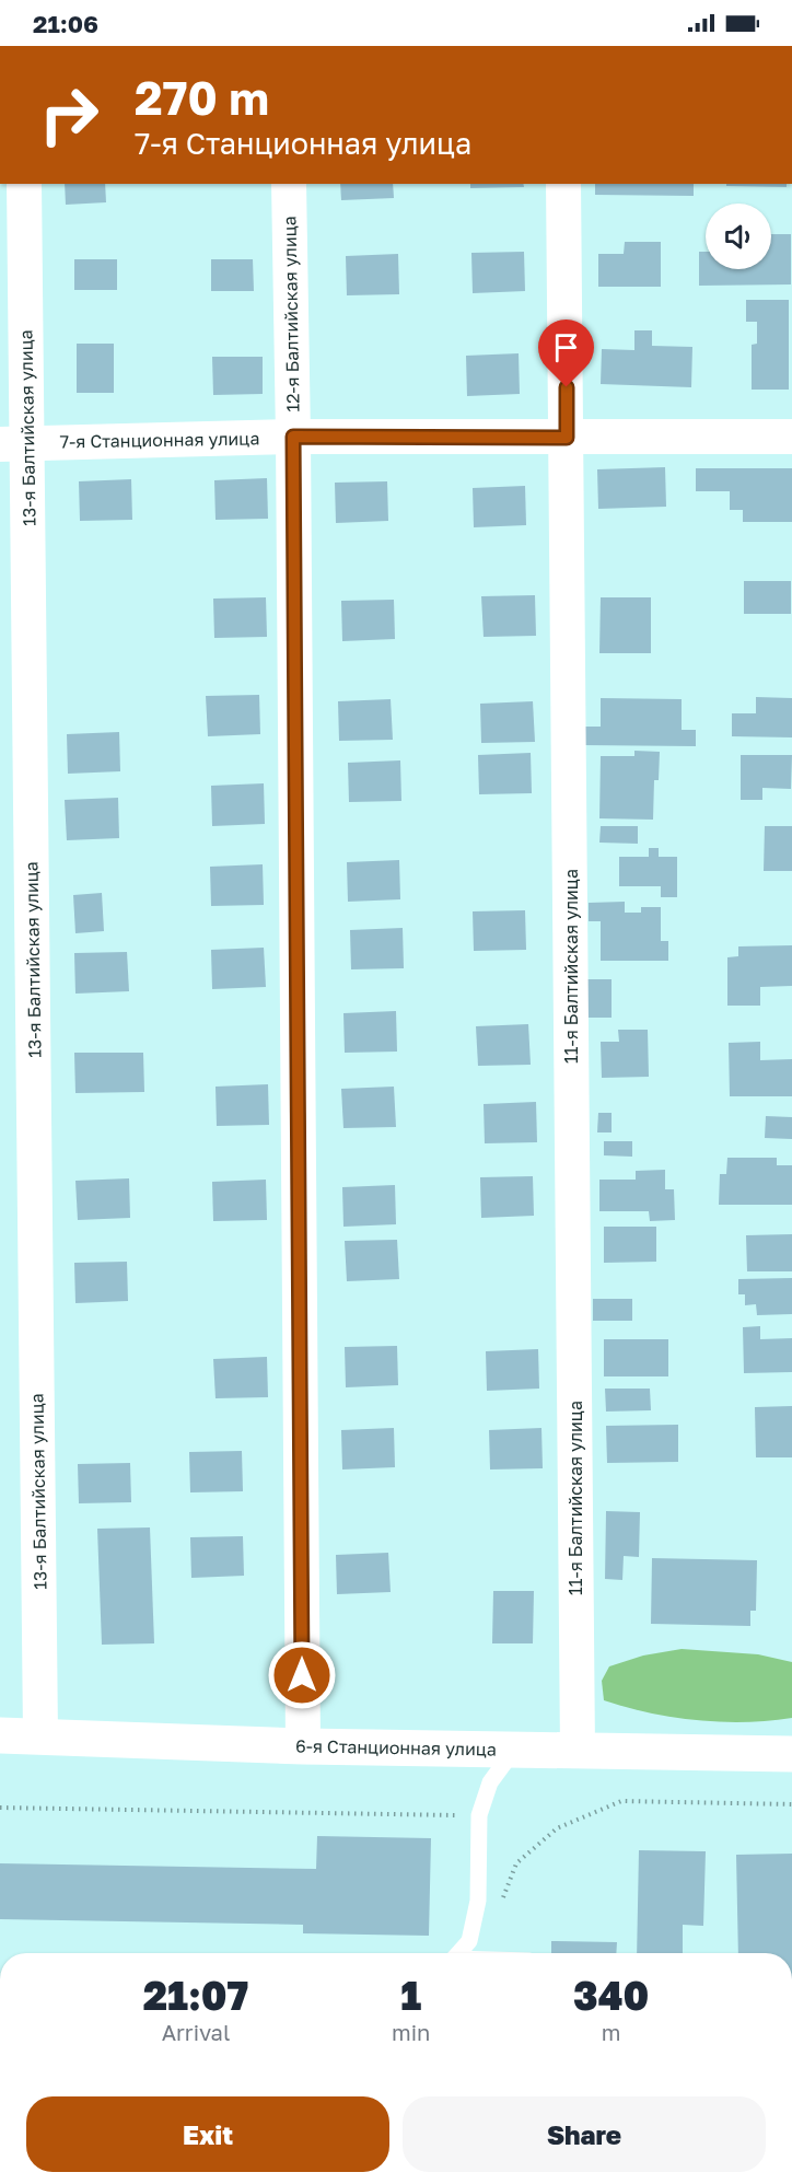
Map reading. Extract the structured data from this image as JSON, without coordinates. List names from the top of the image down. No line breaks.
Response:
{"streets":{"main road":["6-я Станционная улица"],"street":["12-я Балтийская улица","13-я Балтийская улица","7-я Станционная улица","11-я Балтийская улица"]},"crossings":[["12-я Балтийская улица","7-я Станционная улица"],["12-я Балтийская улица","6-я Станционная улица"],["13-я Балтийская улица","7-я Станционная улица"],["13-я Балтийская улица","6-я Станционная улица"],["7-я Станционная улица","11-я Балтийская улица"],["11-я Балтийская улица","6-я Станционная улица"]],"page":{"status":"21:06","turn":["270 m","7-я Станционная улица"],"eta":["21:07","Arrival","1","min","340","m"],"buttons":["Exit","Share"]}}
